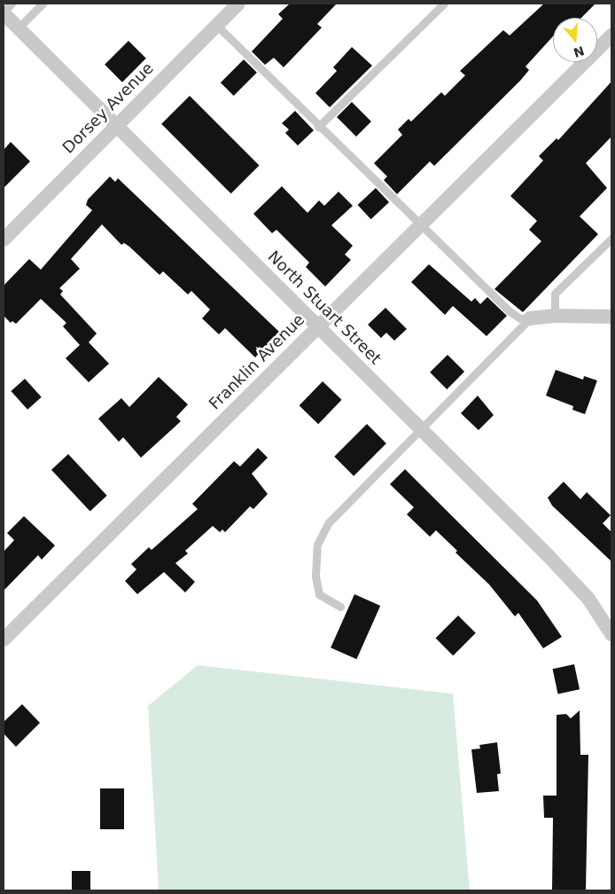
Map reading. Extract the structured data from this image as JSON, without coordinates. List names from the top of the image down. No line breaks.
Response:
{"streets":{"street":["Dorsey Avenue","North Stuart Street","Franklin Avenue"]},"crossings":[["Dorsey Avenue","North Stuart Street"],["North Stuart Street","Franklin Avenue"]],"north":"bottom"}
